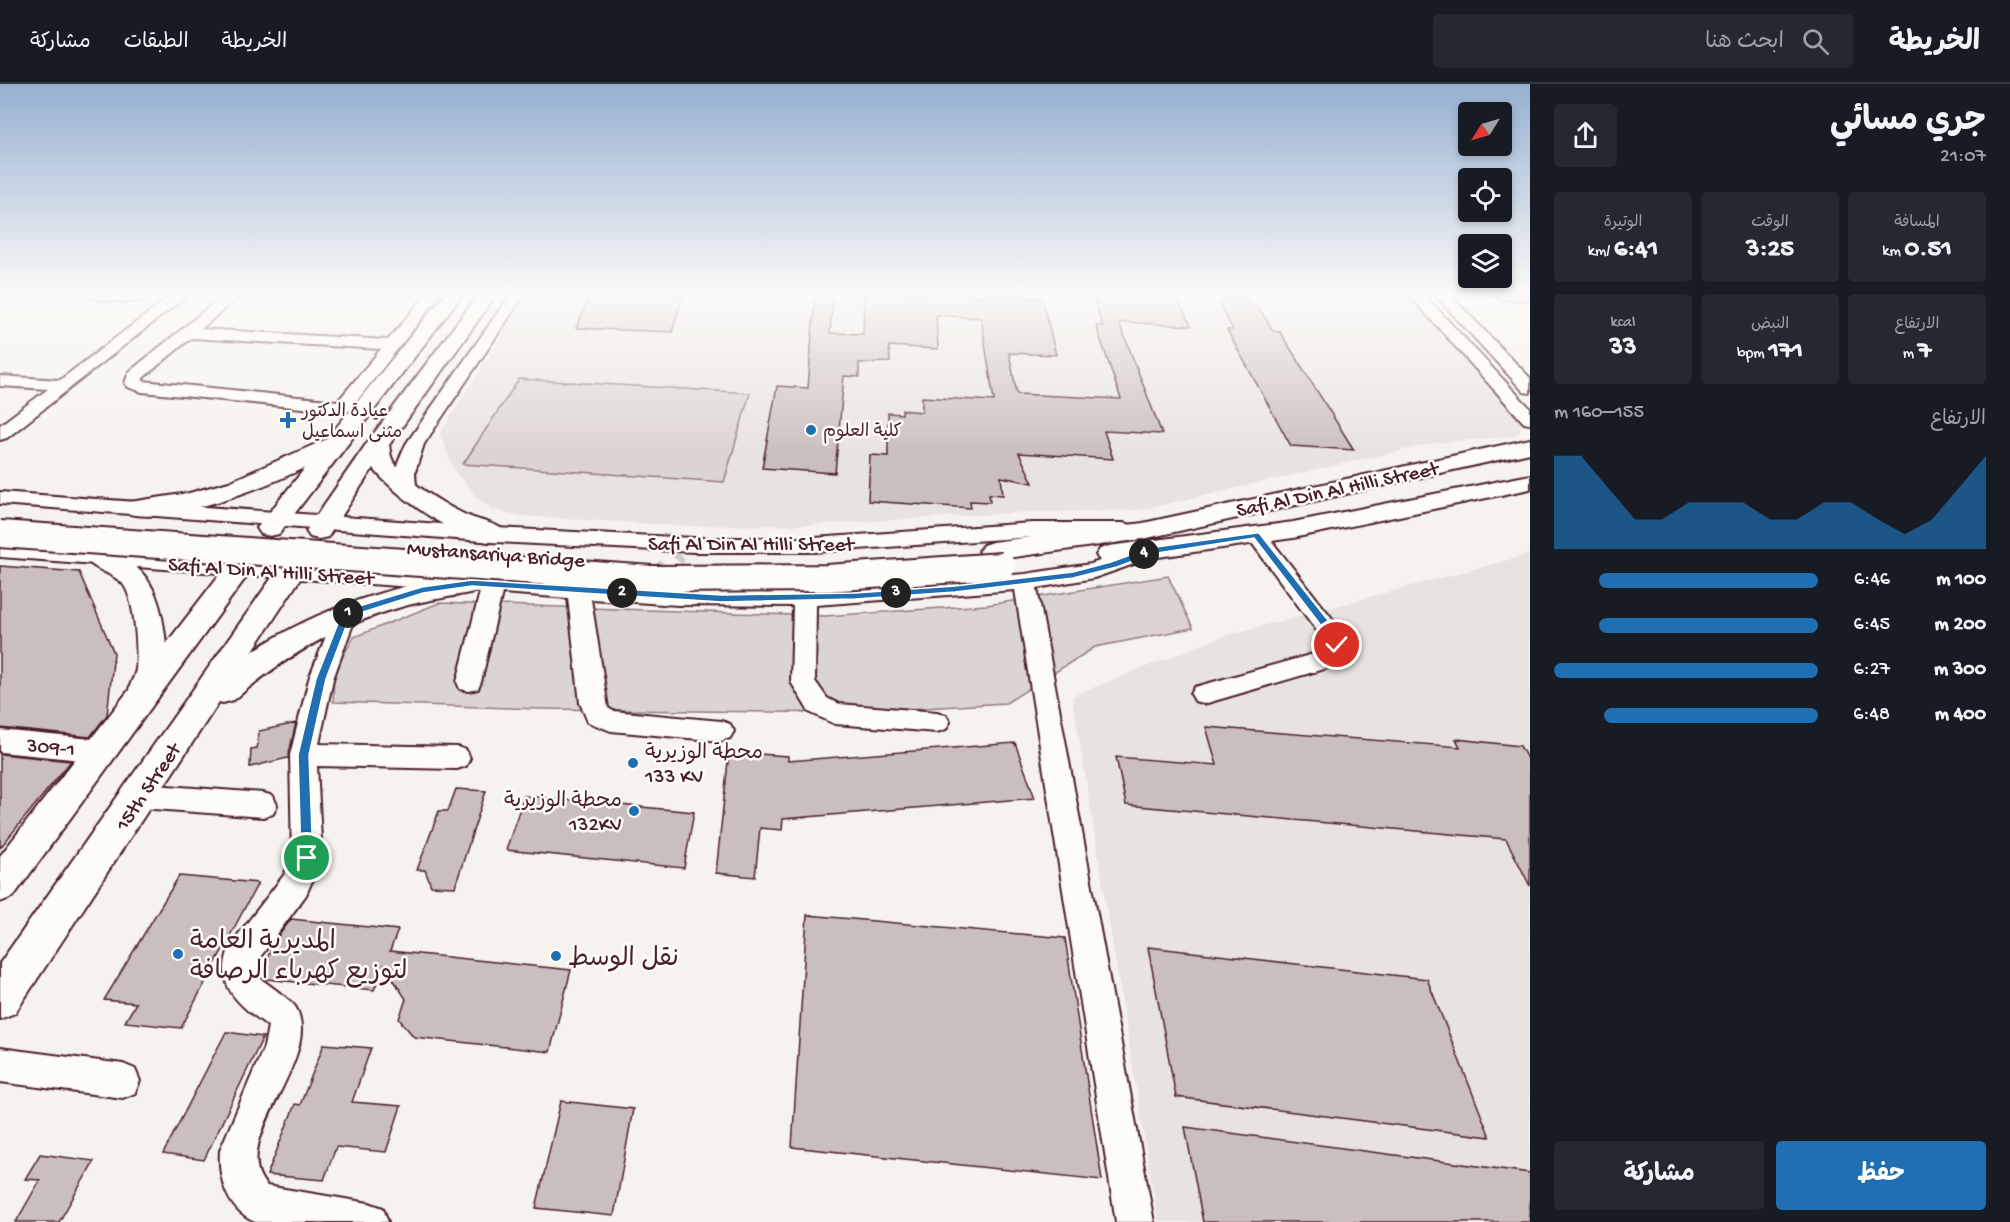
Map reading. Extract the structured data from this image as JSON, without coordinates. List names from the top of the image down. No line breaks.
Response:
{"streets":{"main road":["Safi Al Din Al Hilli Street","Mustansariya Bridge","15th Street"],"street":["309-1"]},"crossings":[["Safi Al Din Al Hilli Street","Mustansariya Bridge"],["Safi Al Din Al Hilli Street","15th Street"]],"places":{"health":["عيادة الدكتور مثنى اسماعيل"],"other":["كلية العلوم","محطة الوزيرية 133 KV","محطة الوزيرية 132KV","المديرية العامة لتوزيع كهرباء الرصافة","نقل الوسط"]},"north":"bottom left","page":{"header":"الخريطة","search":"ابحث هنا","nav":["الخريطة","الطبقات","مشاركة"],"heading":["جري مسائي","21:07"],"stats":[["المسافة","0.51 km"],["الوقت","3:25"],["الوتيرة","6:41 /km"],["الارتفاع","7 m"],["النبض","171 bpm"],["kcal","33"]],"chart":["الارتفاع","155–160 m"],"pins":["4","2","3","1"],"list":[{"name":"100 m","note":"6:46"},{"name":"200 m","note":"6:45"},{"name":"300 m","note":"6:27"},{"name":"400 m","note":"6:48"}],"buttons":["حفظ","مشاركة"]}}
